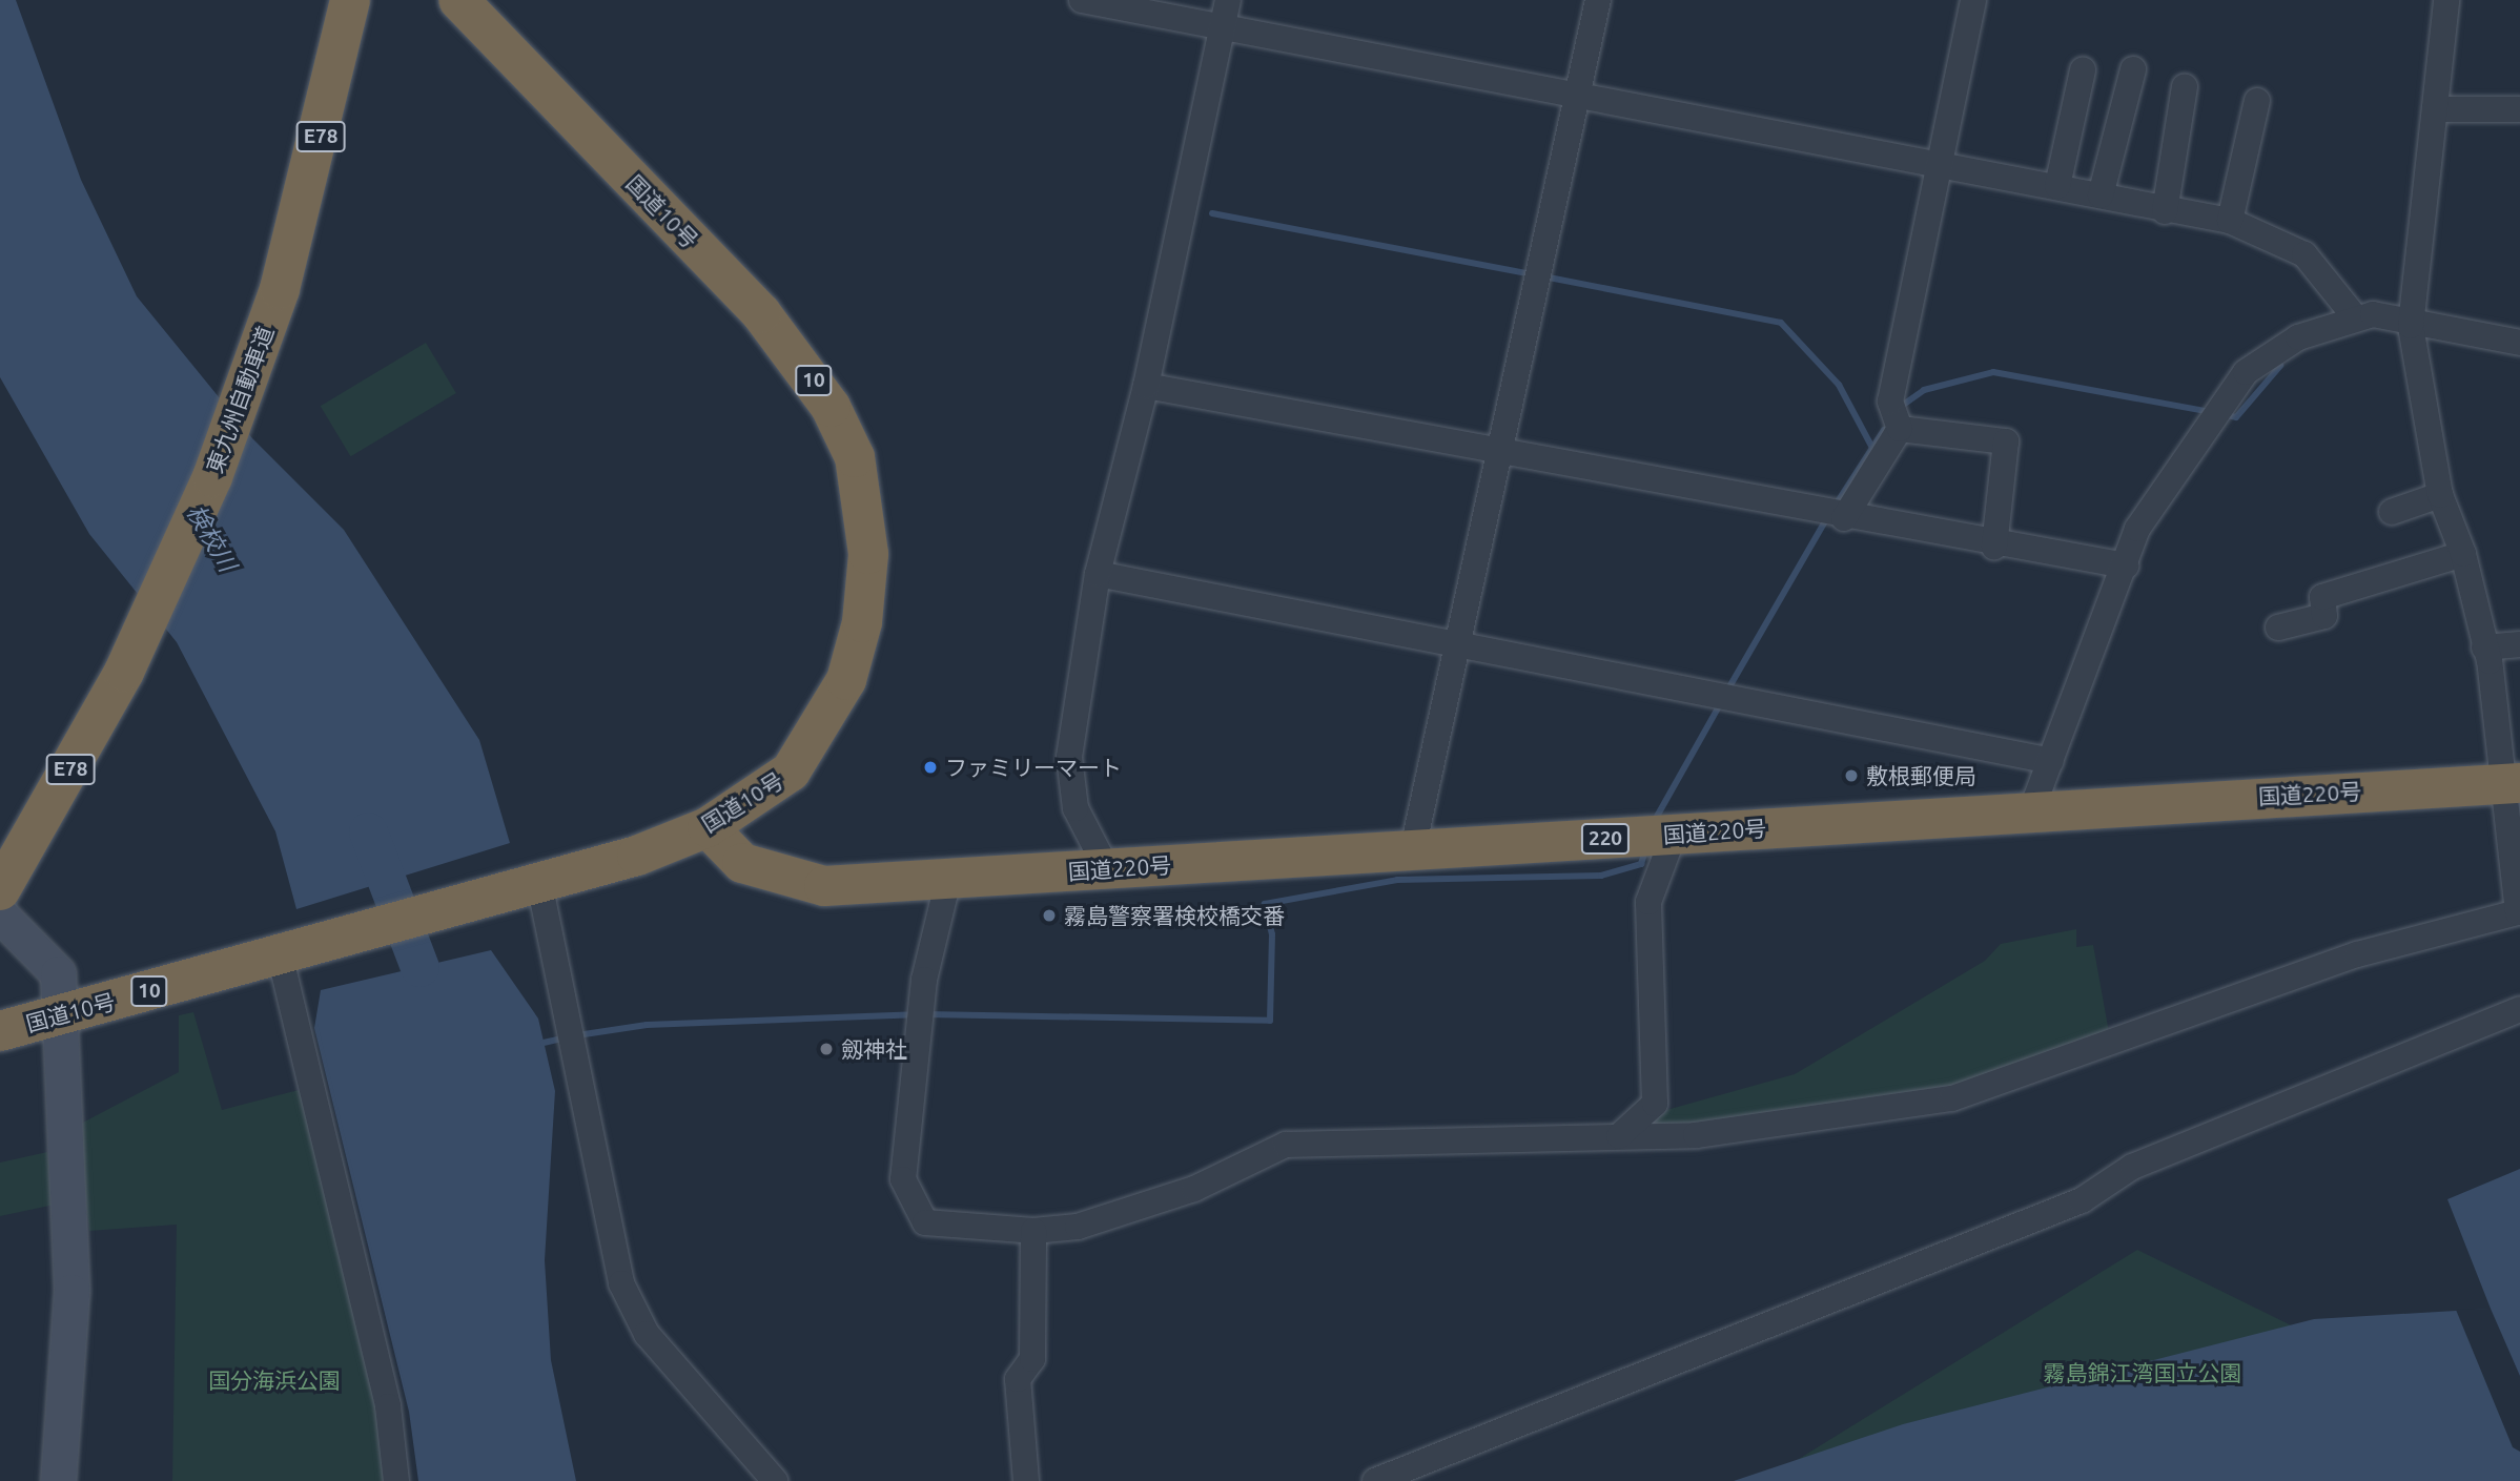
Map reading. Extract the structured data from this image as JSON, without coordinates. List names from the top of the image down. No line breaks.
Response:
{"streets":{"highway":["E78","国道10号","10","東九州自動車道","国道220号","220"]},"crossings":[["国道10号","国道220号"]],"water":["検校川"],"parks":["霧島錦江湾国立公園","国分海浜公園"],"places":["ファミリーマート","敷根郵便局","霧島警察署検校橋交番","劔神社"]}
